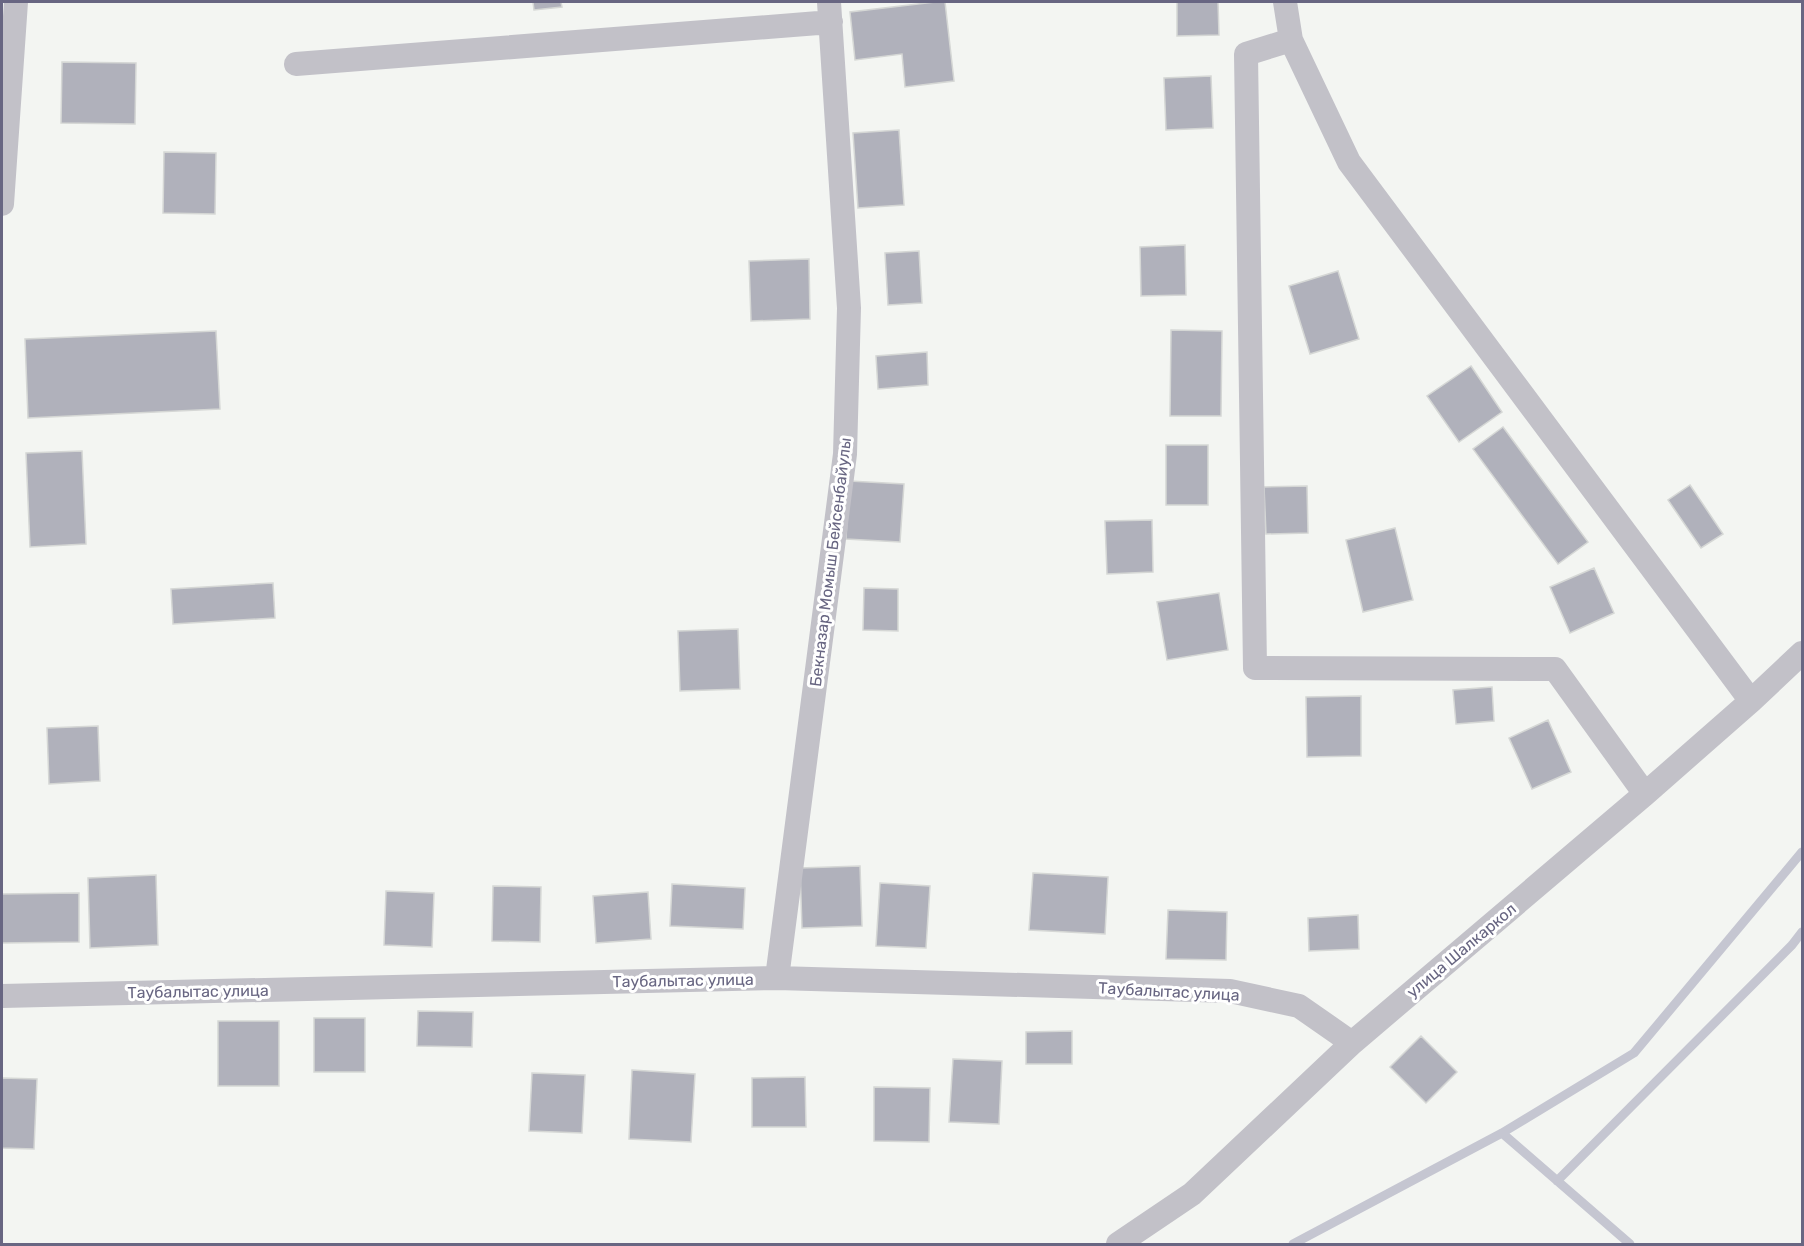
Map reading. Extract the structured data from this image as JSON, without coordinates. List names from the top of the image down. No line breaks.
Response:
{"streets":{"street":["Бекназар Момыш Бейсенбайулы","улица Шалкаркол","Таубалытас улица"]},"crossings":[["Бекназар Момыш Бейсенбайулы","Таубалытас улица"],["улица Шалкаркол","Таубалытас улица"]]}
